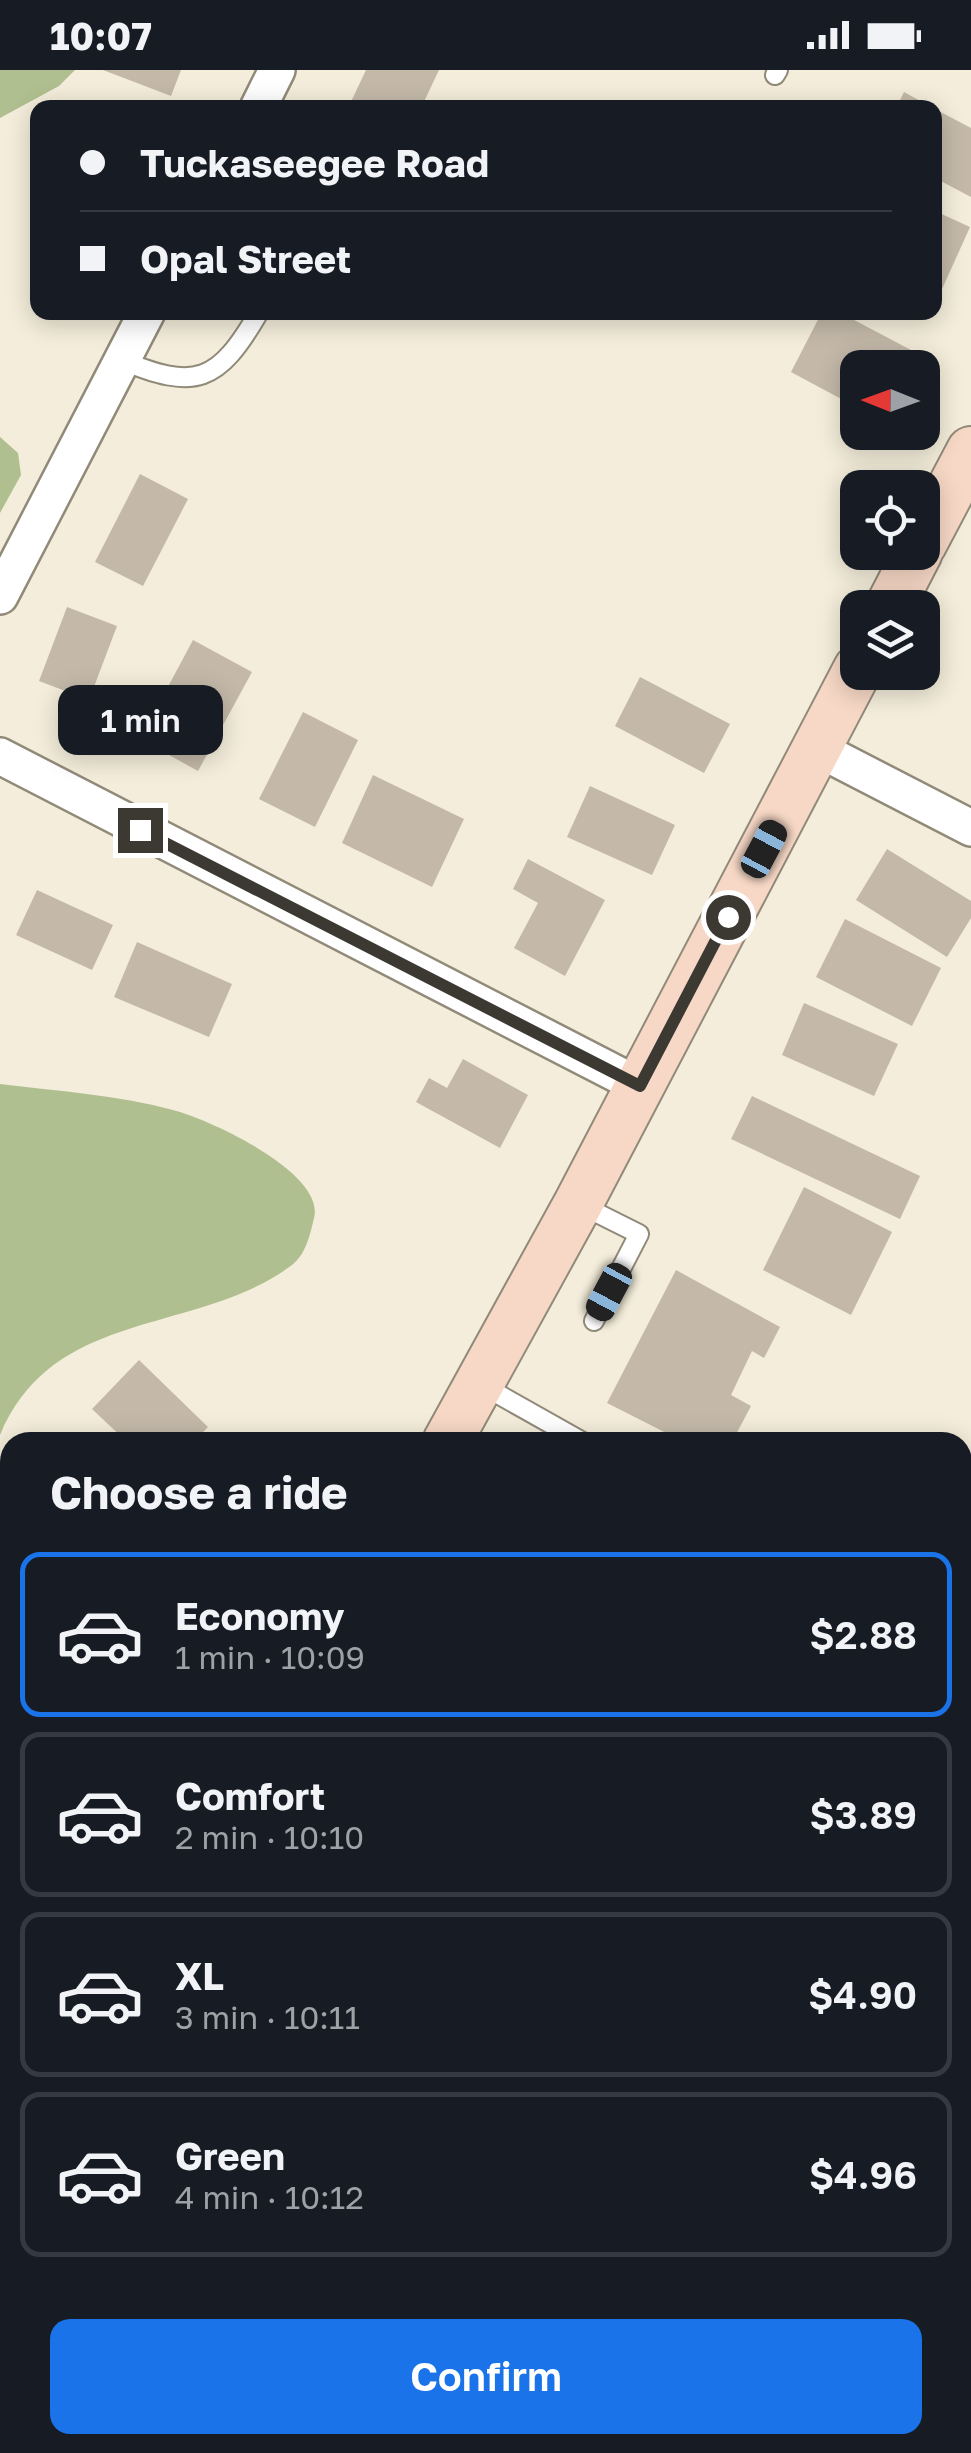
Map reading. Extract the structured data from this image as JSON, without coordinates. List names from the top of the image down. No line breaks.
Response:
{"north":"left","page":{"status":"10:07","banner":["Tuckaseegee Road","Opal Street"],"bubble":"1 min","heading":"Choose a ride","list":[{"name":"Economy","note":"1 min · 10:09","value":"$2.88"},{"name":"Comfort","note":"2 min · 10:10","value":"$3.89"},{"name":"XL","note":"3 min · 10:11","value":"$4.90"},{"name":"Green","note":"4 min · 10:12","value":"$4.96"}],"buttons":"Confirm"}}
